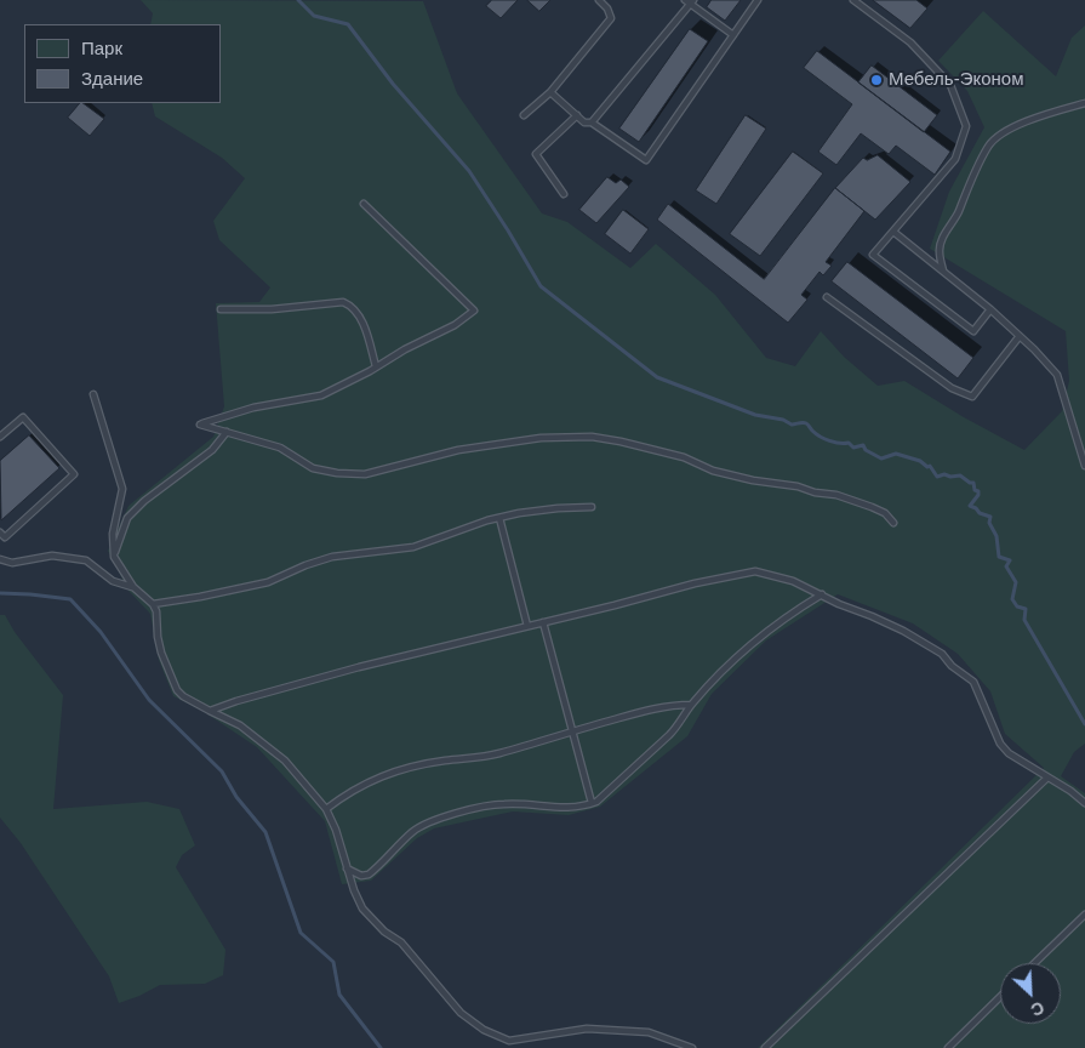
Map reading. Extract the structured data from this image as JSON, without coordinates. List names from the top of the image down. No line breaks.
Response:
{"places":["Мебель-Эконом"],"legend":["Парк","Здание"],"north":"bottom right"}
